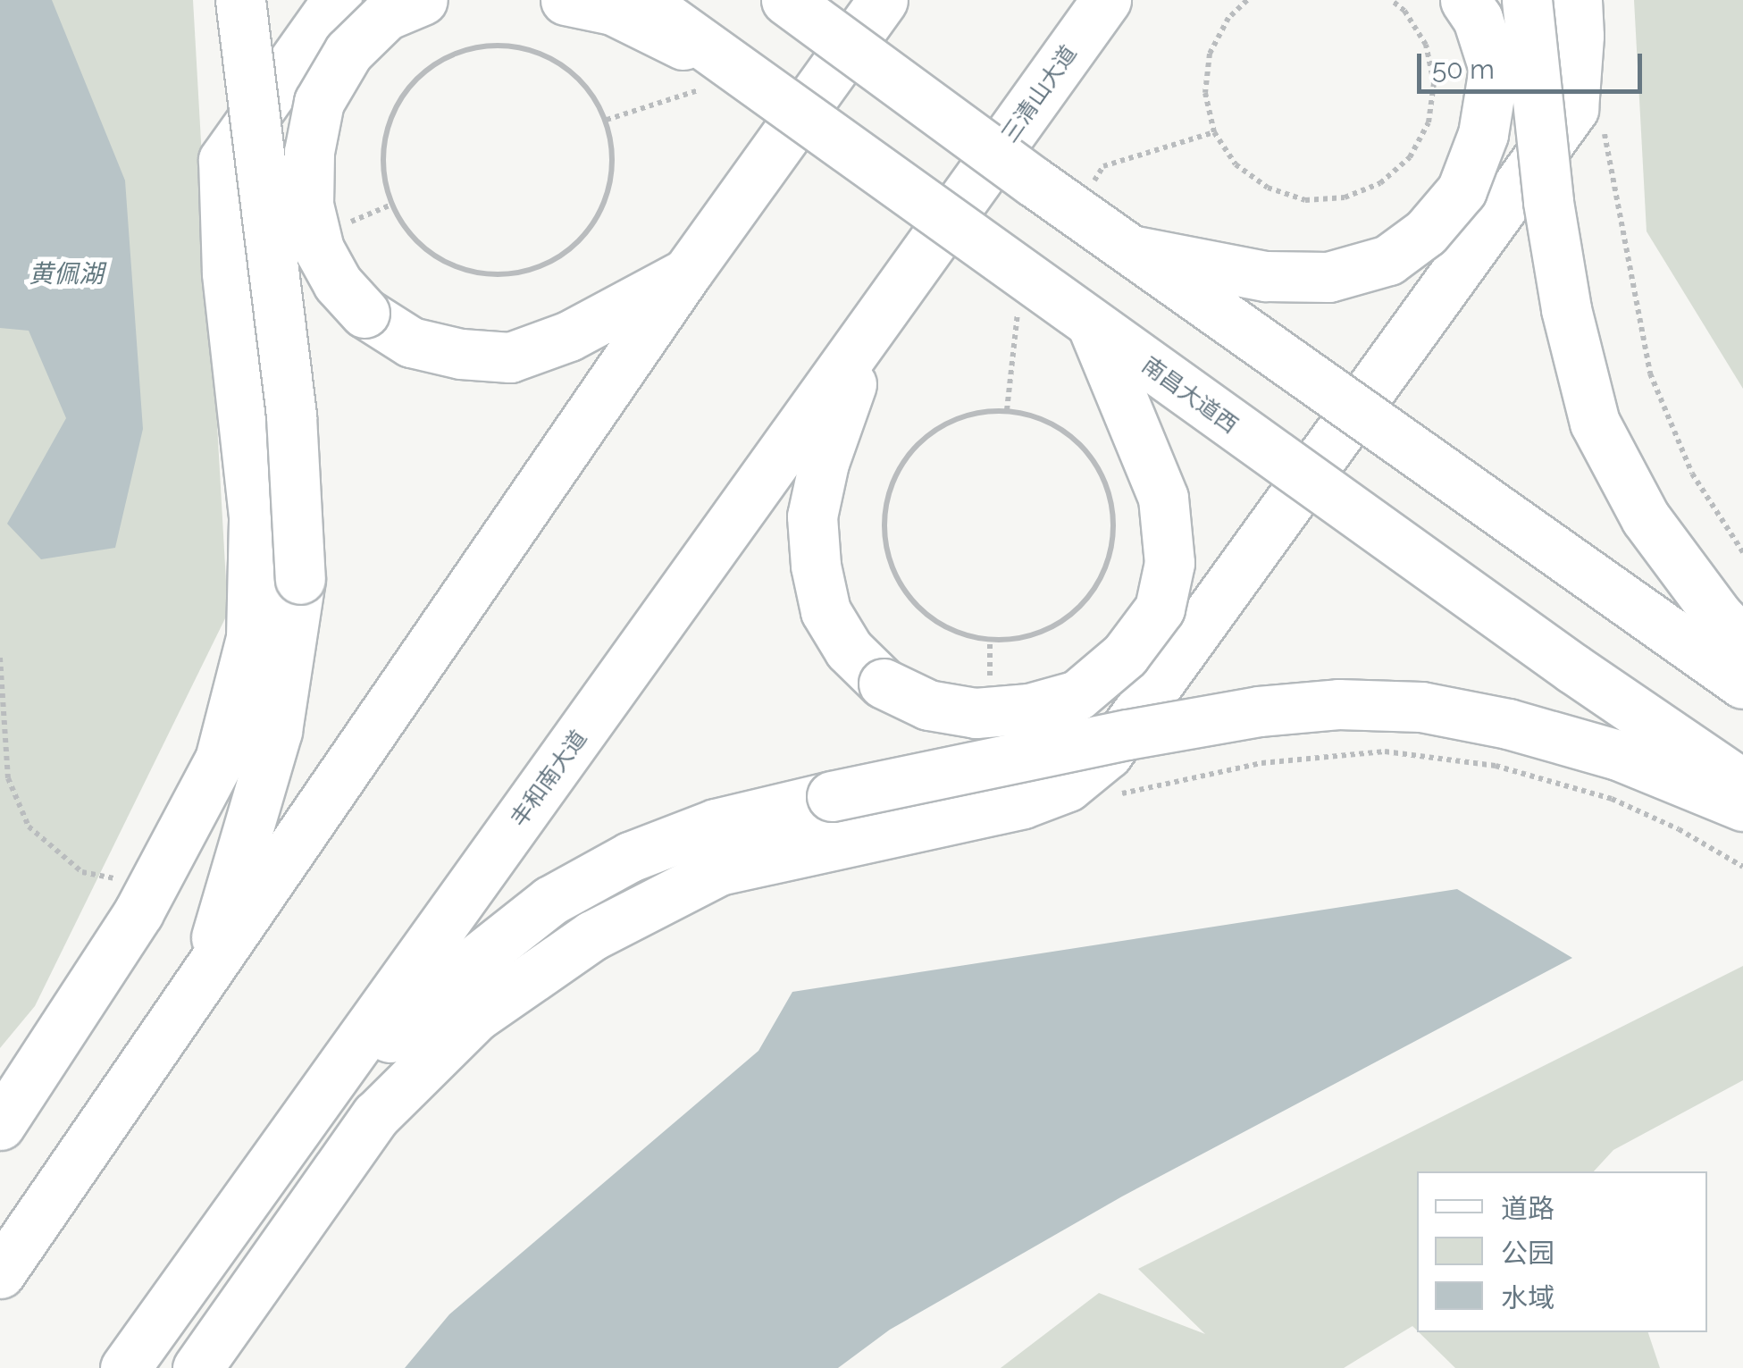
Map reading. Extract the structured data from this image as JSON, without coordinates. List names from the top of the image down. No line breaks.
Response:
{"streets":{"main road":["三清山大道","南昌大道西","丰和南大道"]},"crossings":[["三清山大道","丰和南大道"]],"water":["黄佩湖"],"legend":["道路","公园","水域"],"scale_bar":"50 m"}
